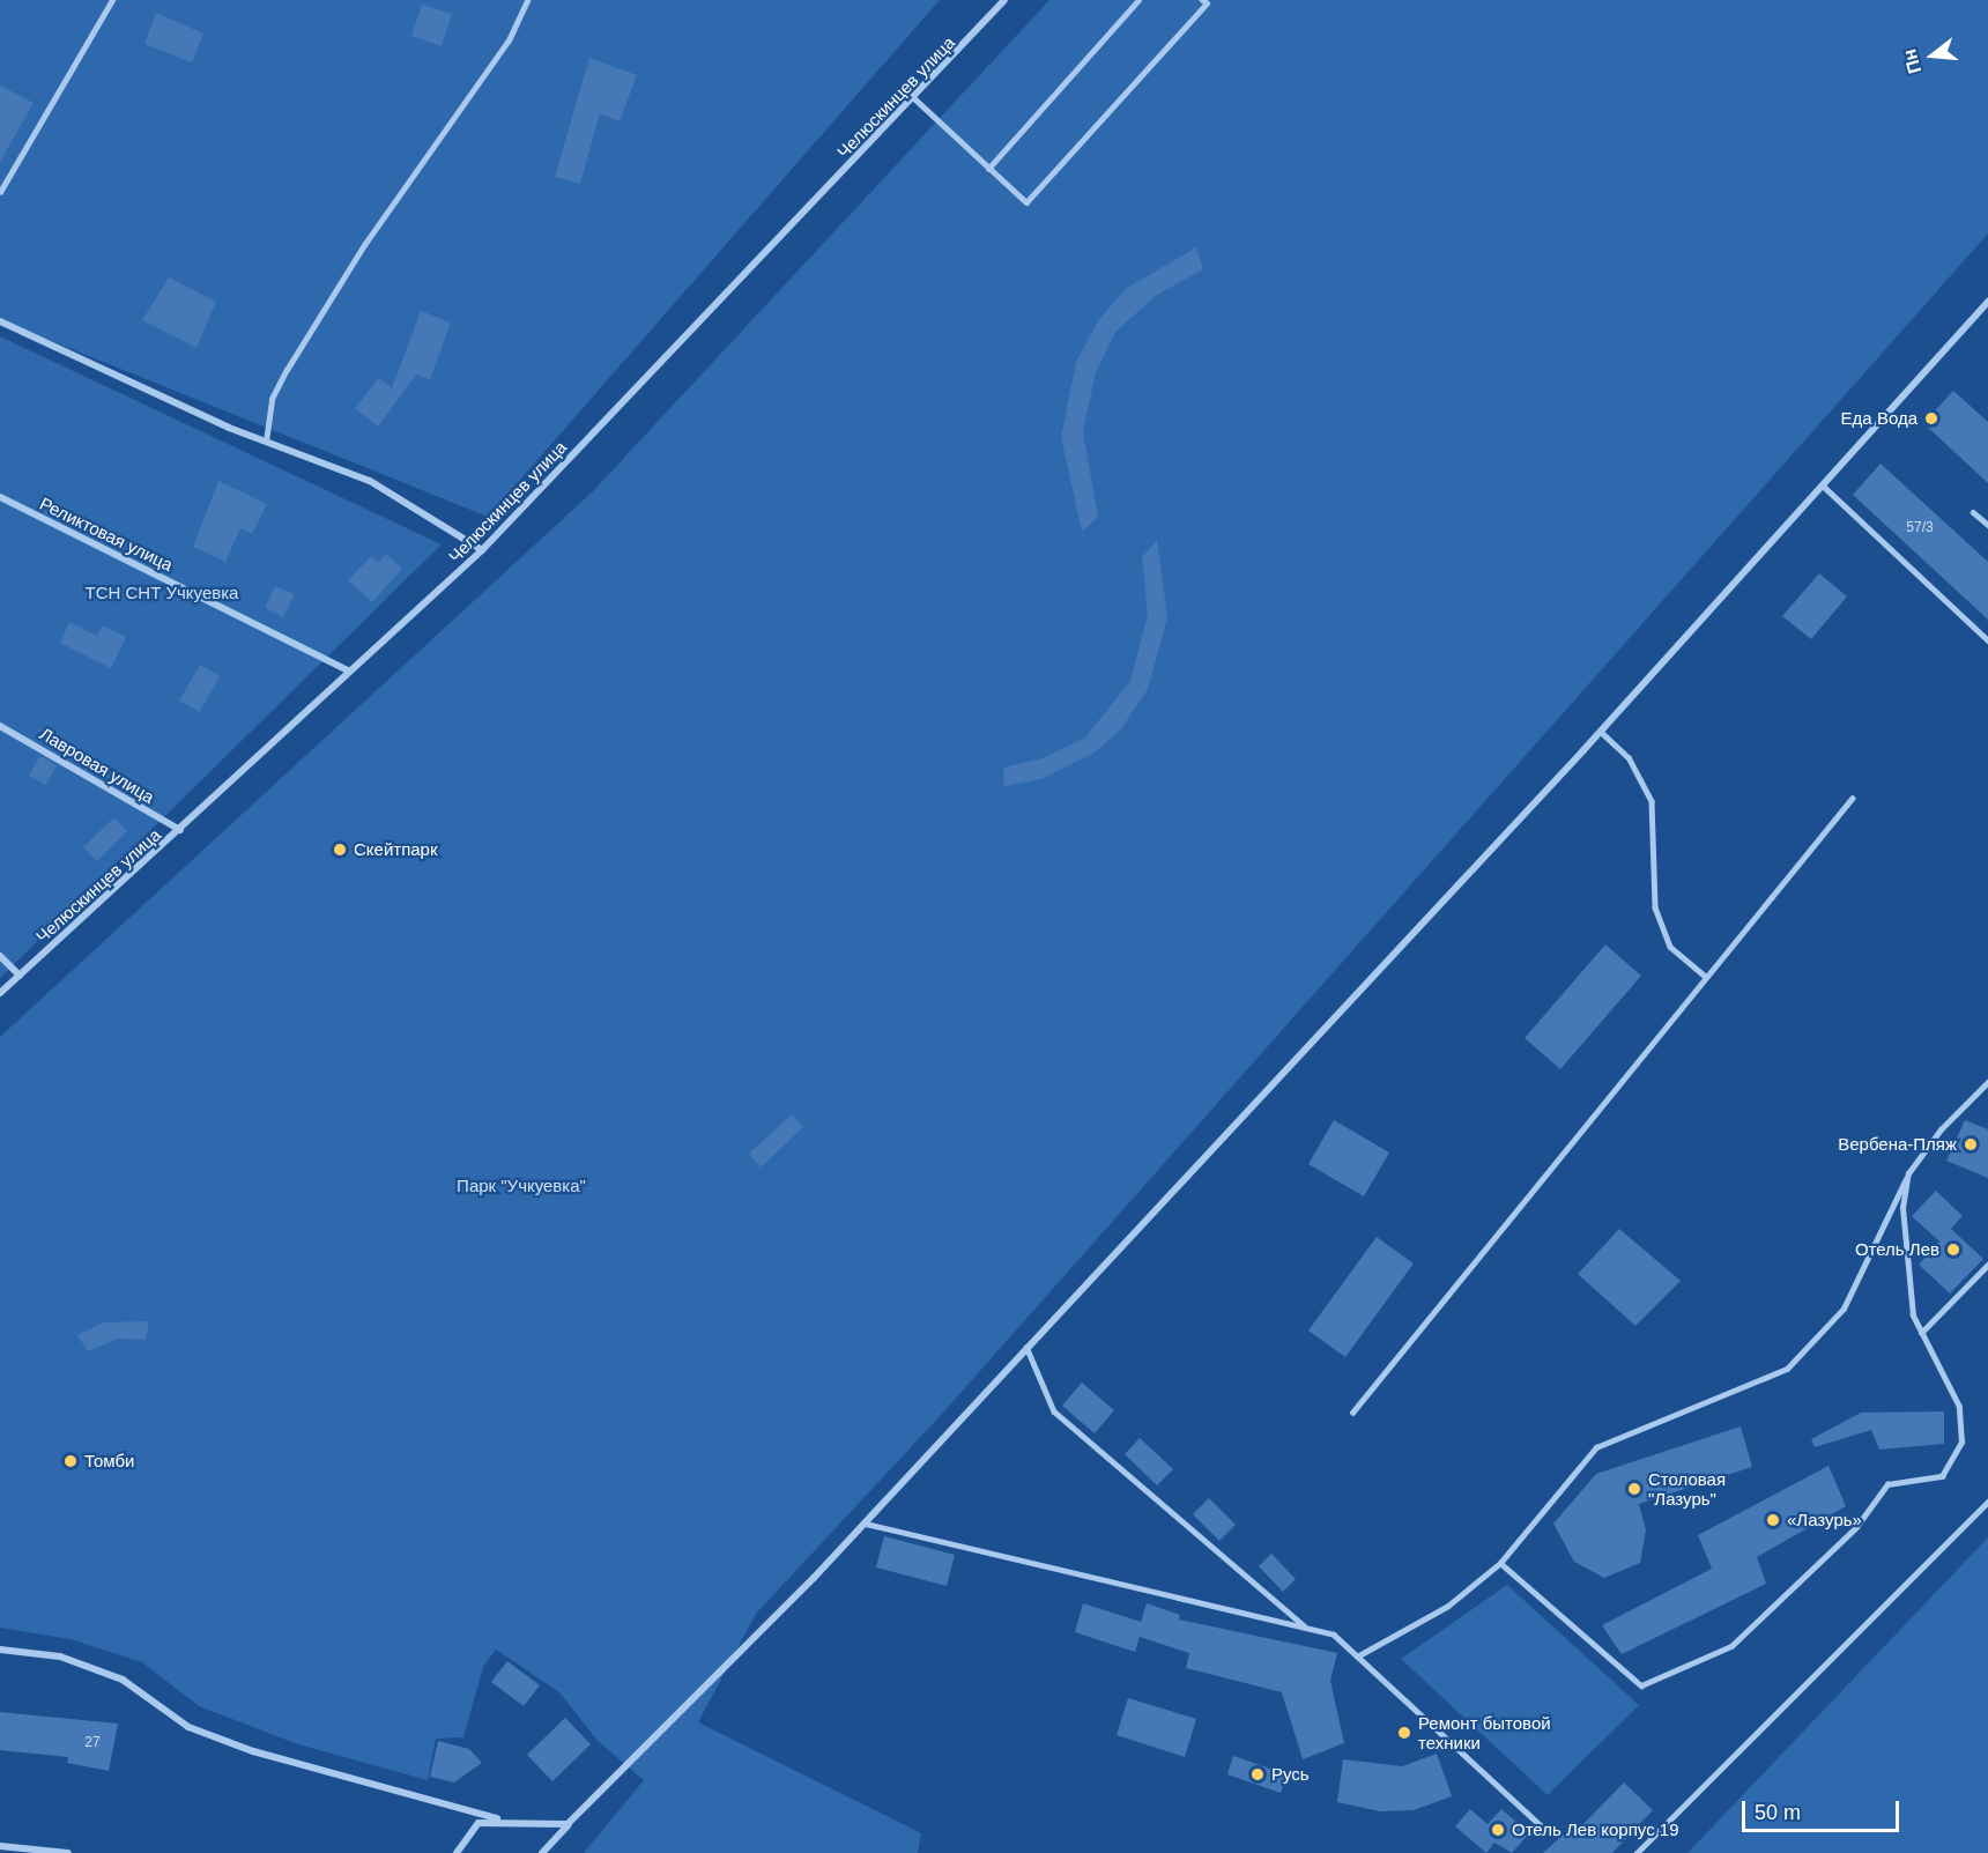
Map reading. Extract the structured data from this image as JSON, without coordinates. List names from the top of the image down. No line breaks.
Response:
{"streets":{"street":["Челюскинцев улица","Реликтовая улица","Лавровая улица"]},"crossings":[["Челюскинцев улица","Реликтовая улица"],["Челюскинцев улица","Лавровая улица"]],"parks":["ТСН СНТ Учкуевка","Парк \"Учкуевка\""],"places":["Еда Вода","Скейтпарк","Вербена-Пляж","Отель Лев","Томби","Столовая \"Лазурь\"","«Лазурь»","Ремонт бытовой техники","Русь","Отель Лев корпус 19"],"house_numbers":["57/3","27"],"scale_bar":"50 m","north":"left"}
